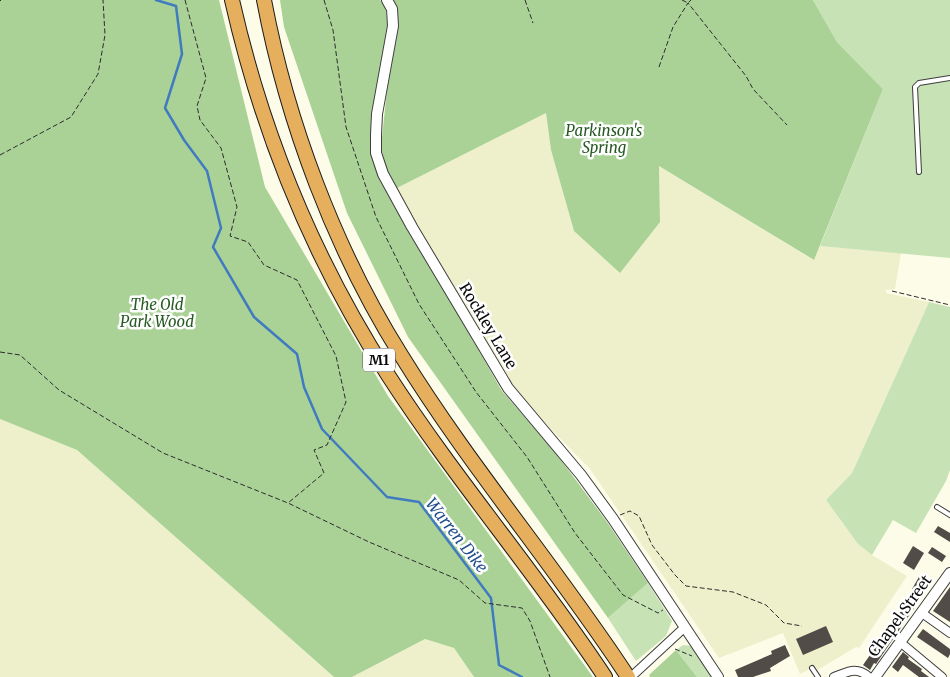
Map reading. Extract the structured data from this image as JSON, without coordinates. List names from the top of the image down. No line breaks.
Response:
{"streets":{"highway":["M1"],"street":["Rockley Lane","Chapel Street"]},"water":["Warren Dike"],"parks":["Parkinson's Spring","The Old Park Wood"]}
